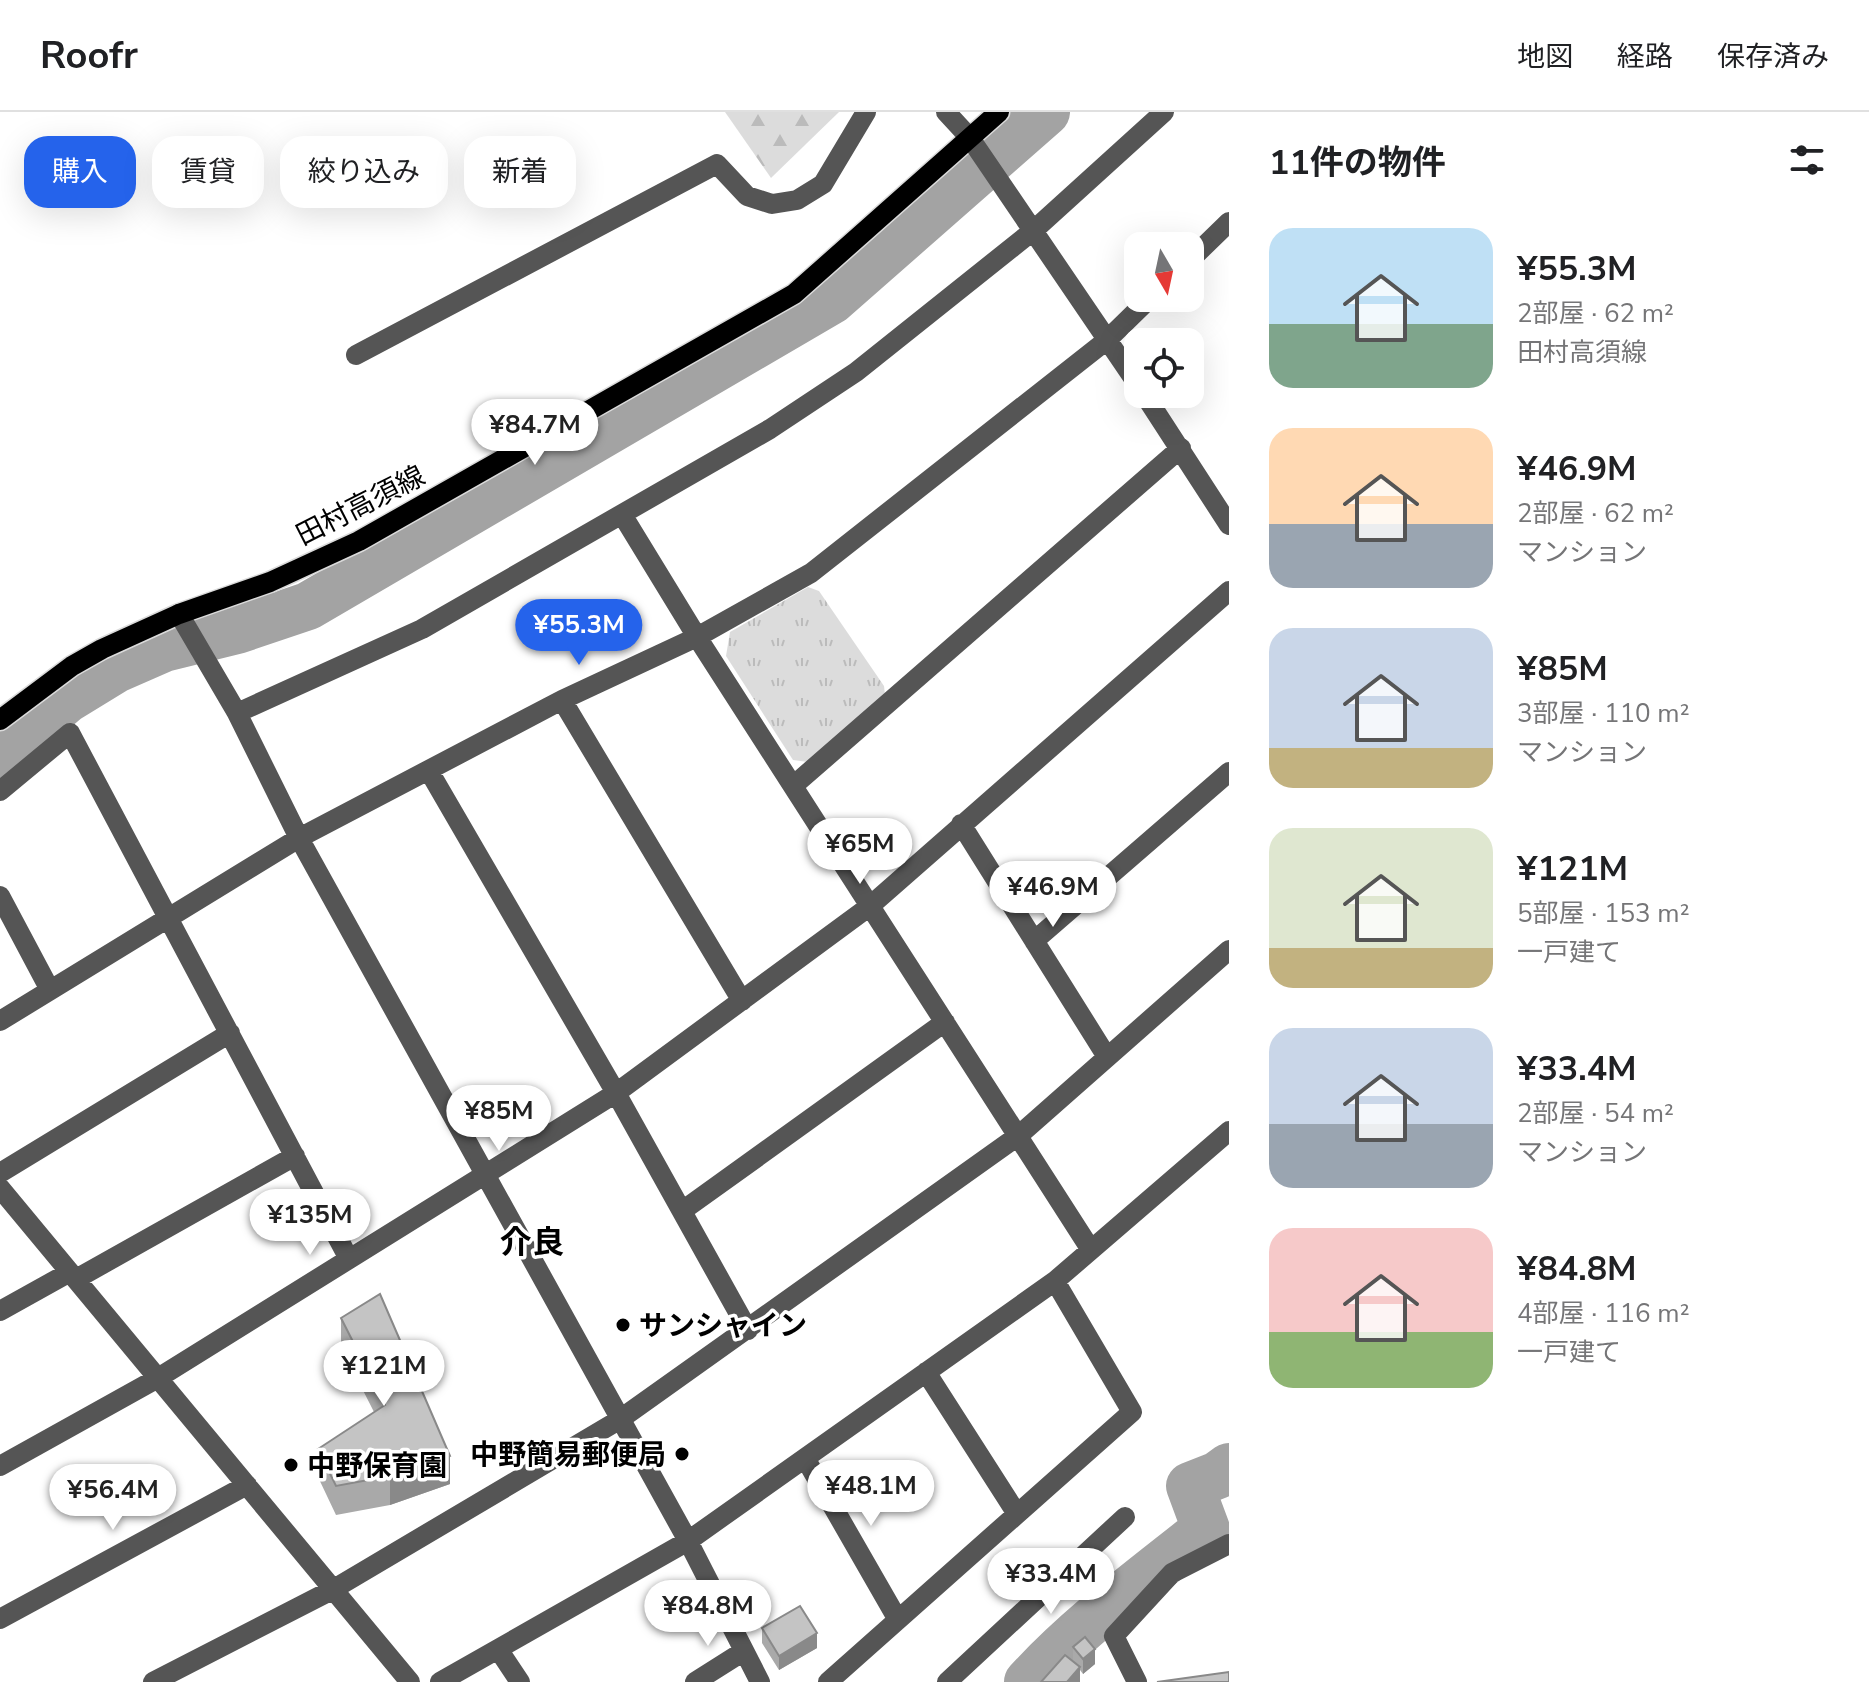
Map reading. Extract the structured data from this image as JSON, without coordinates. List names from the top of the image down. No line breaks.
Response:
{"streets":{"main road":["田村高須線"]},"districts":["介良"],"places":["サンシャイン","中野簡易郵便局","中野保育園"],"north":"bottom","page":{"header":"Roofr","nav":["地図","経路","保存済み"],"heading":"11件の物件","chip":["購入","賃貸","絞り込み","新着"],"list":[{"name":"¥55.3M","note":"2部屋 · 62 m² · 田村高須線"},{"name":"¥46.9M","note":"2部屋 · 62 m² · マンション"},{"name":"¥85M","note":"3部屋 · 110 m² · マンション"},{"name":"¥121M","note":"5部屋 · 153 m² · 一戸建て"},{"name":"¥33.4M","note":"2部屋 · 54 m² · マンション"},{"name":"¥84.8M","note":"4部屋 · 116 m² · 一戸建て"}],"price":["¥84.7M","¥55.3M","¥65M","¥46.9M","¥85M","¥135M","¥121M","¥48.1M","¥56.4M","¥33.4M","¥84.8M"]}}
